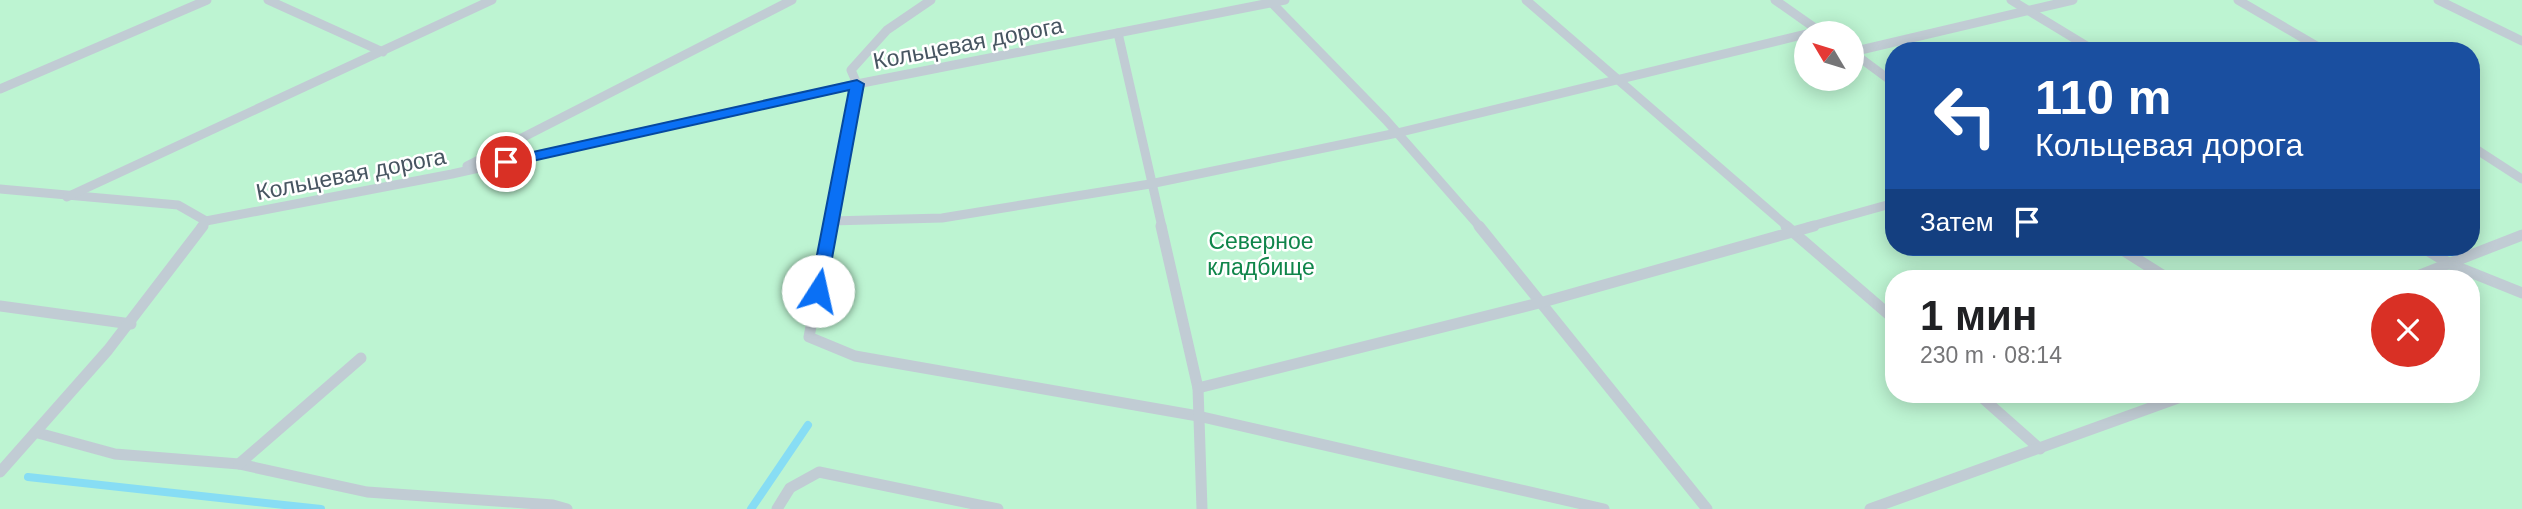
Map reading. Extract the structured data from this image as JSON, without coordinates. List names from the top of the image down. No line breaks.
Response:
{"streets":{"lane":["Кольцевая дорога"]},"parks":["Северное кладбище"],"north":"top left","page":{"turn":["110 m","Кольцевая дорога"],"then":"Затем","heading":["1 мин","230 m · 08:14"]}}
